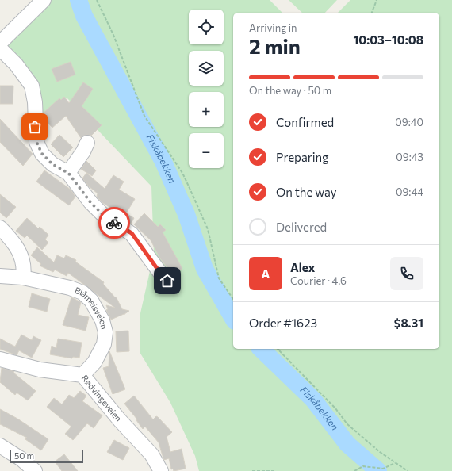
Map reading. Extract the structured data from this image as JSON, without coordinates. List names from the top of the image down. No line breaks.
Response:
{"streets":{"street":["Blåmeisveien","Rødvingeveien"]},"crossings":[["Blåmeisveien","Rødvingeveien"]],"water":["Fiskåbekken"],"scale_bar":"50 m","page":{"map_buttons":["+","−"],"heading":["2 min","Arriving in","10:03–10:08"],"panel":["Alex","Courier · 4.6","Order #1623","$8.31"],"bar":"On the way · 50 m","list":[["Confirmed","09:40"],["Preparing","09:43"],["On the way","09:44"],"Delivered"],"round":"A","scale":"50 m"}}
